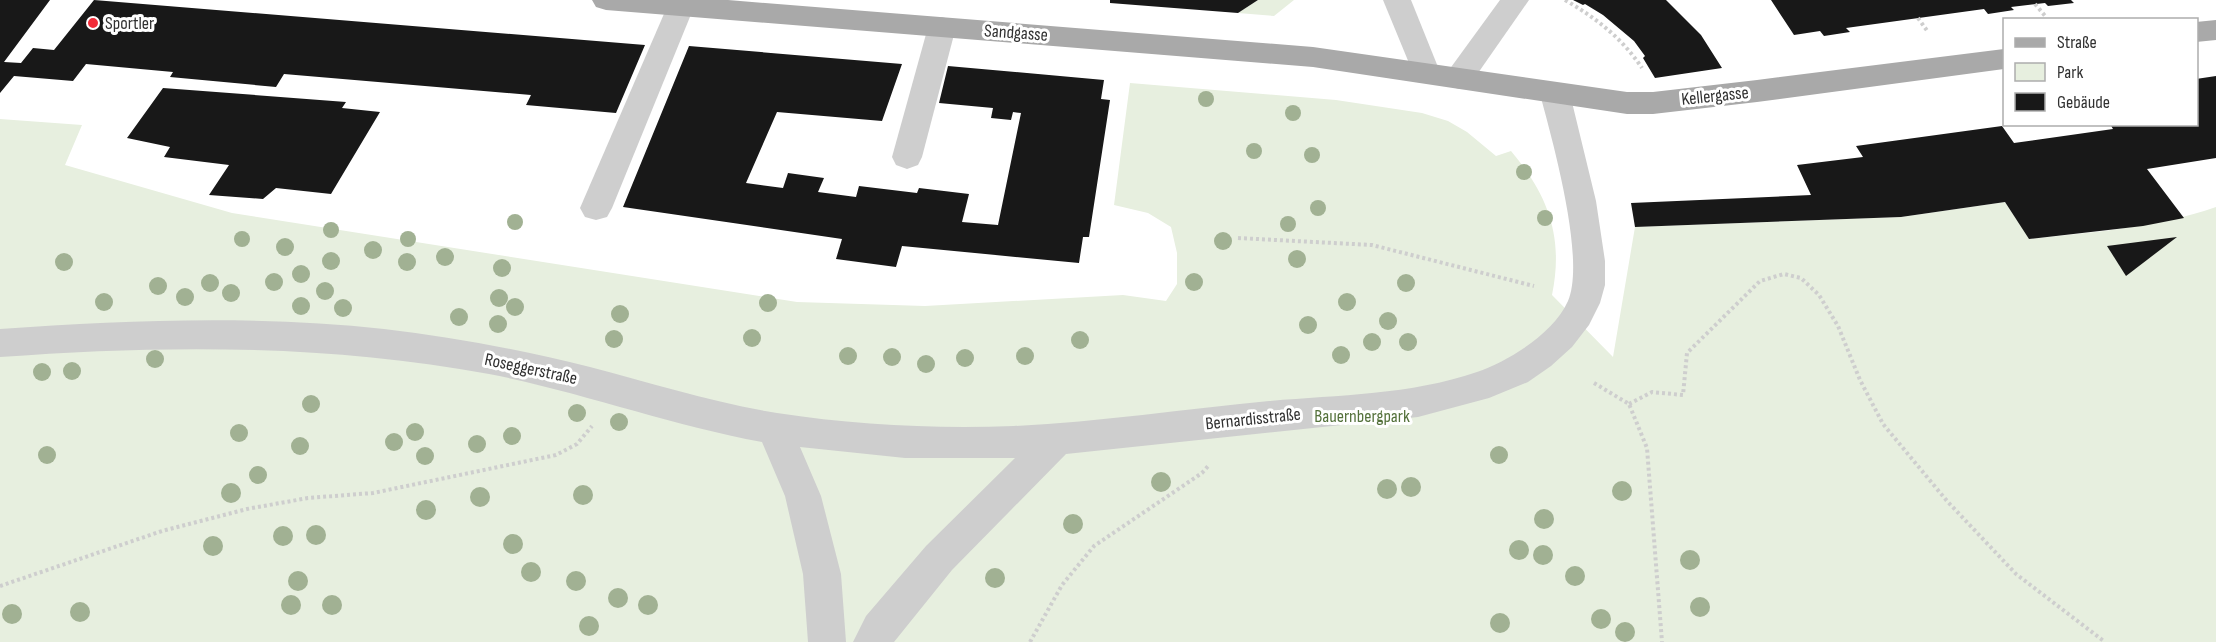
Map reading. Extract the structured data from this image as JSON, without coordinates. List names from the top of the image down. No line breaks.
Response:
{"streets":{"main road":["Sandgasse","Kellergasse"],"street":["Roseggerstraße","Bernardisstraße"]},"crossings":[["Sandgasse","Kellergasse"],["Kellergasse","Bernardisstraße"],["Roseggerstraße","Bernardisstraße"]],"parks":["Bauernbergpark"],"places":["Sportler"],"legend":["Straße","Park","Gebäude"]}
